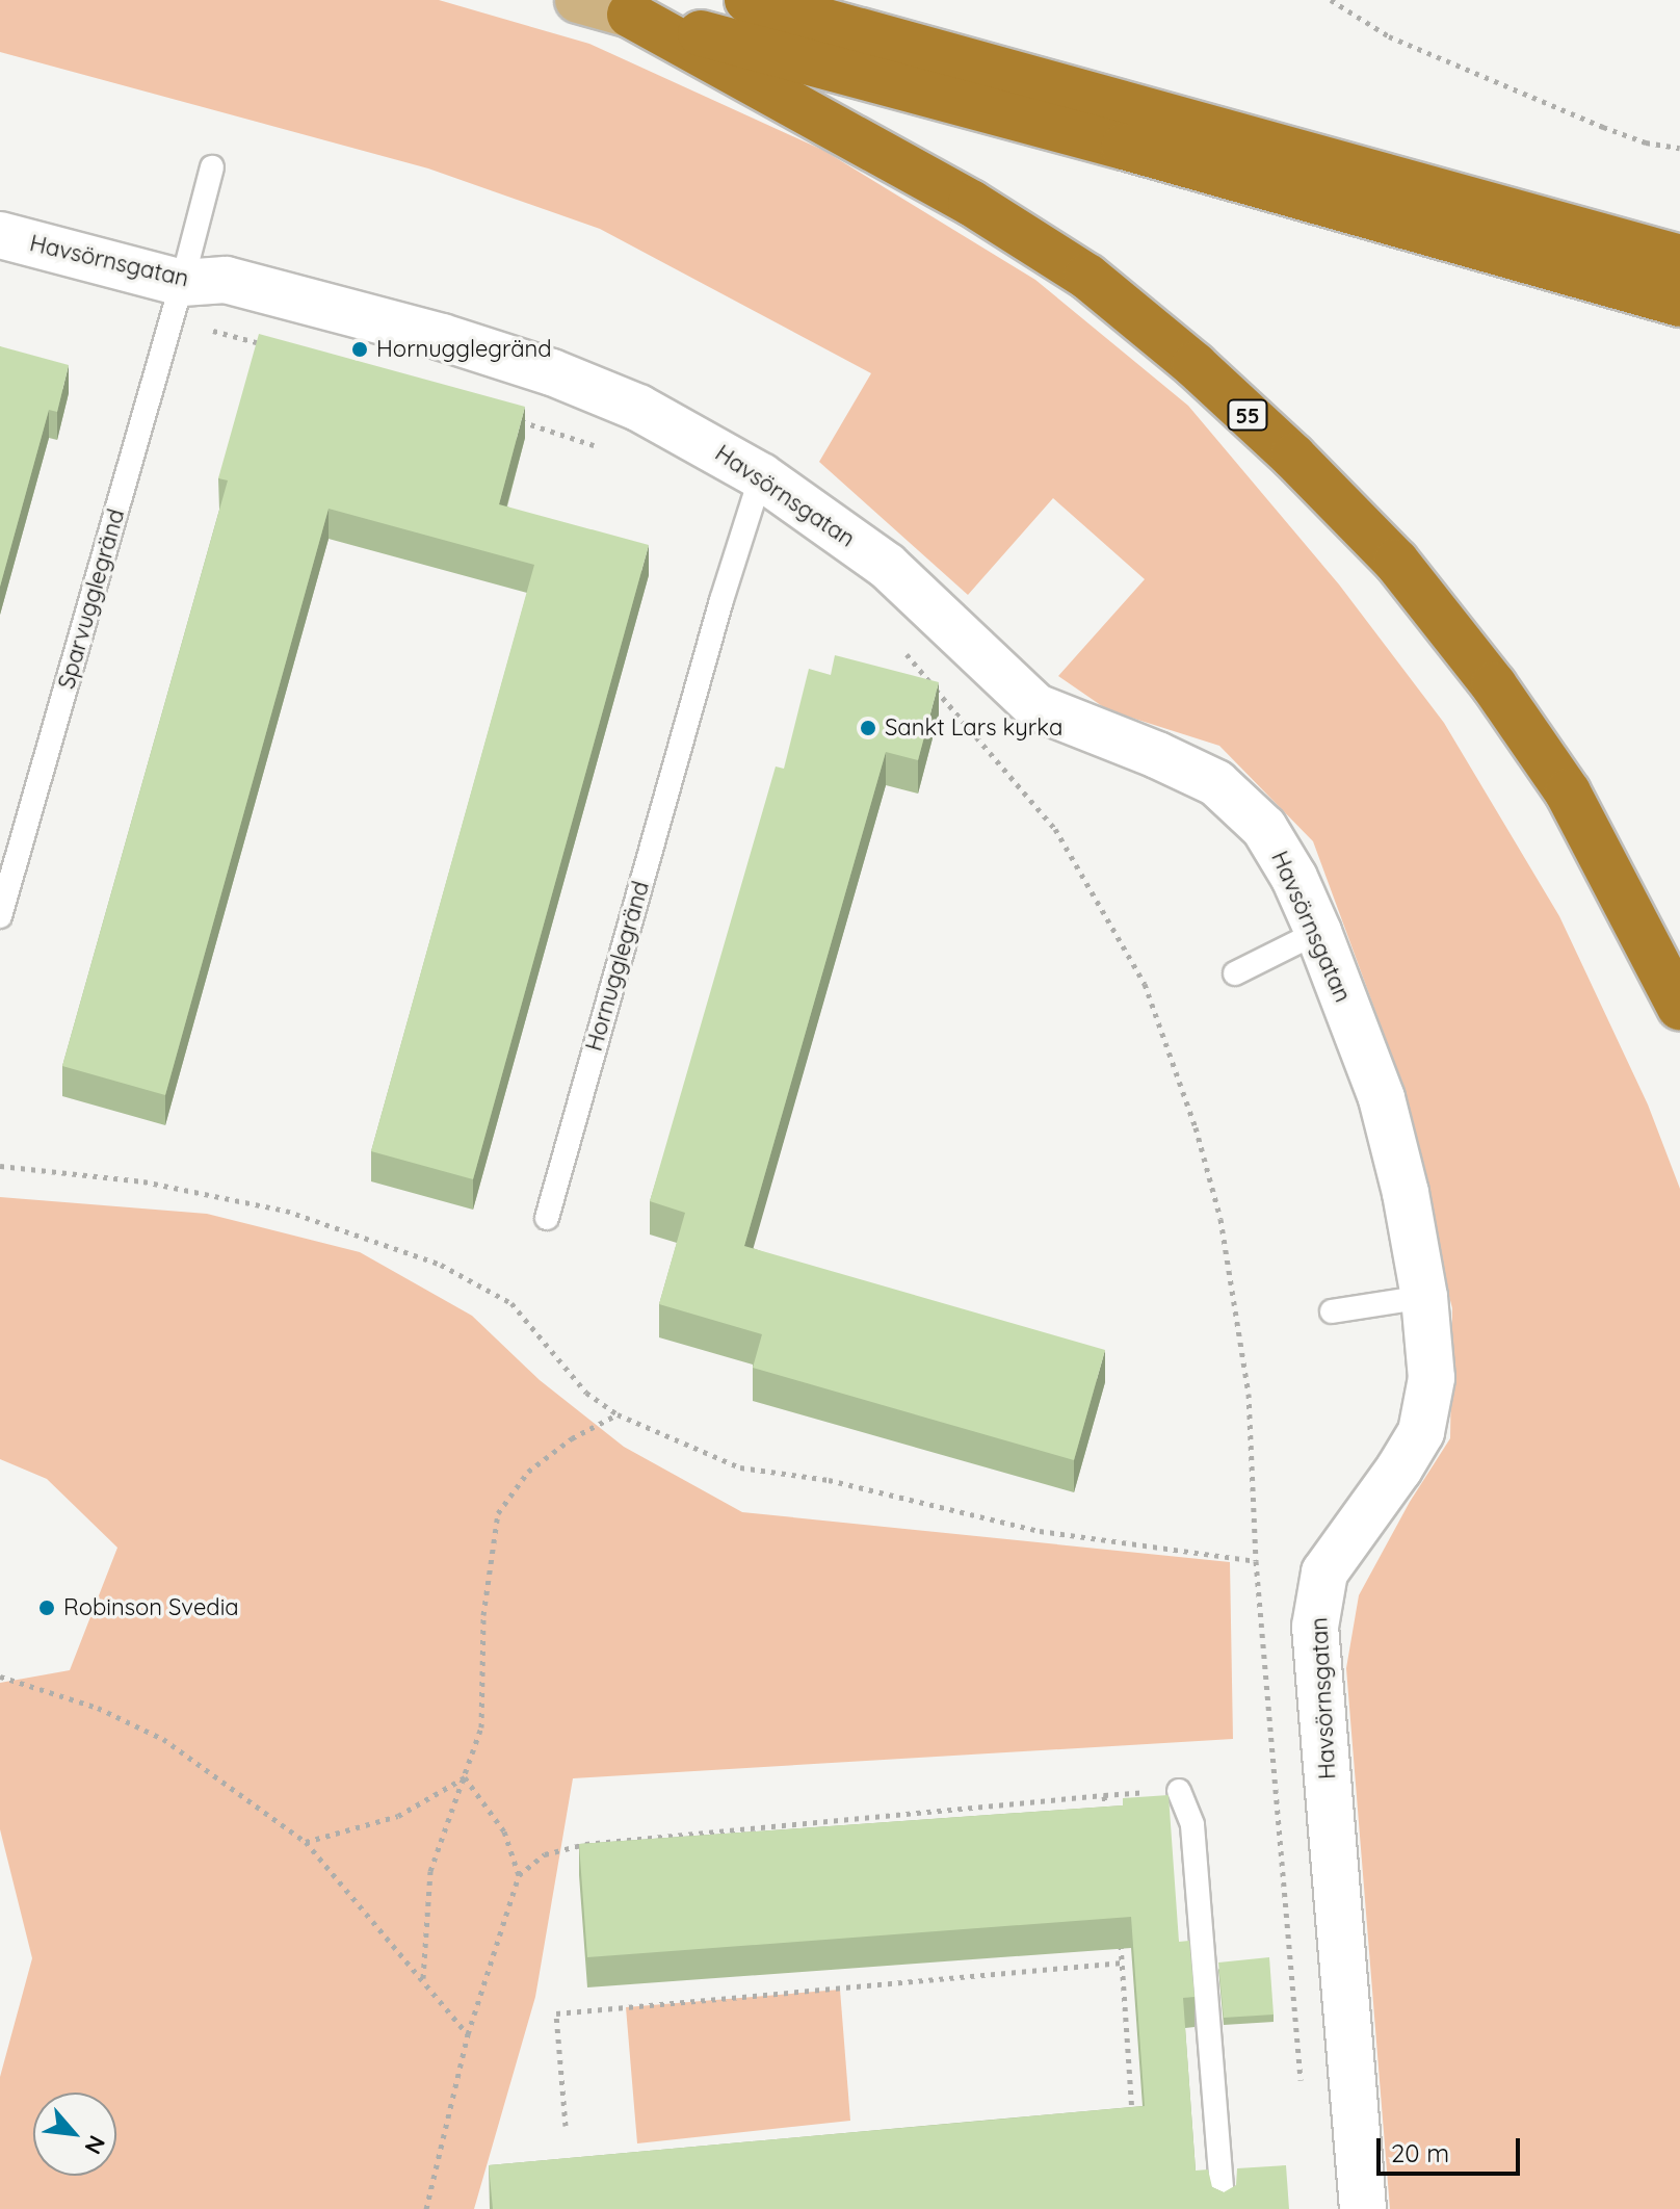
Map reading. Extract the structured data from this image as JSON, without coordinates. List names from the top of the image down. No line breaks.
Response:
{"streets":{"highway":["55"],"street":["Havsörnsgatan"],"lane":["Sparvugglegränd","Hornugglegränd"]},"crossings":[["Havsörnsgatan","Sparvugglegränd"],["Havsörnsgatan","Hornugglegränd"]],"places":["Hornugglegränd","Sankt Lars kyrka","Robinson Svedia"],"scale_bar":"20 m","north":"bottom right"}
